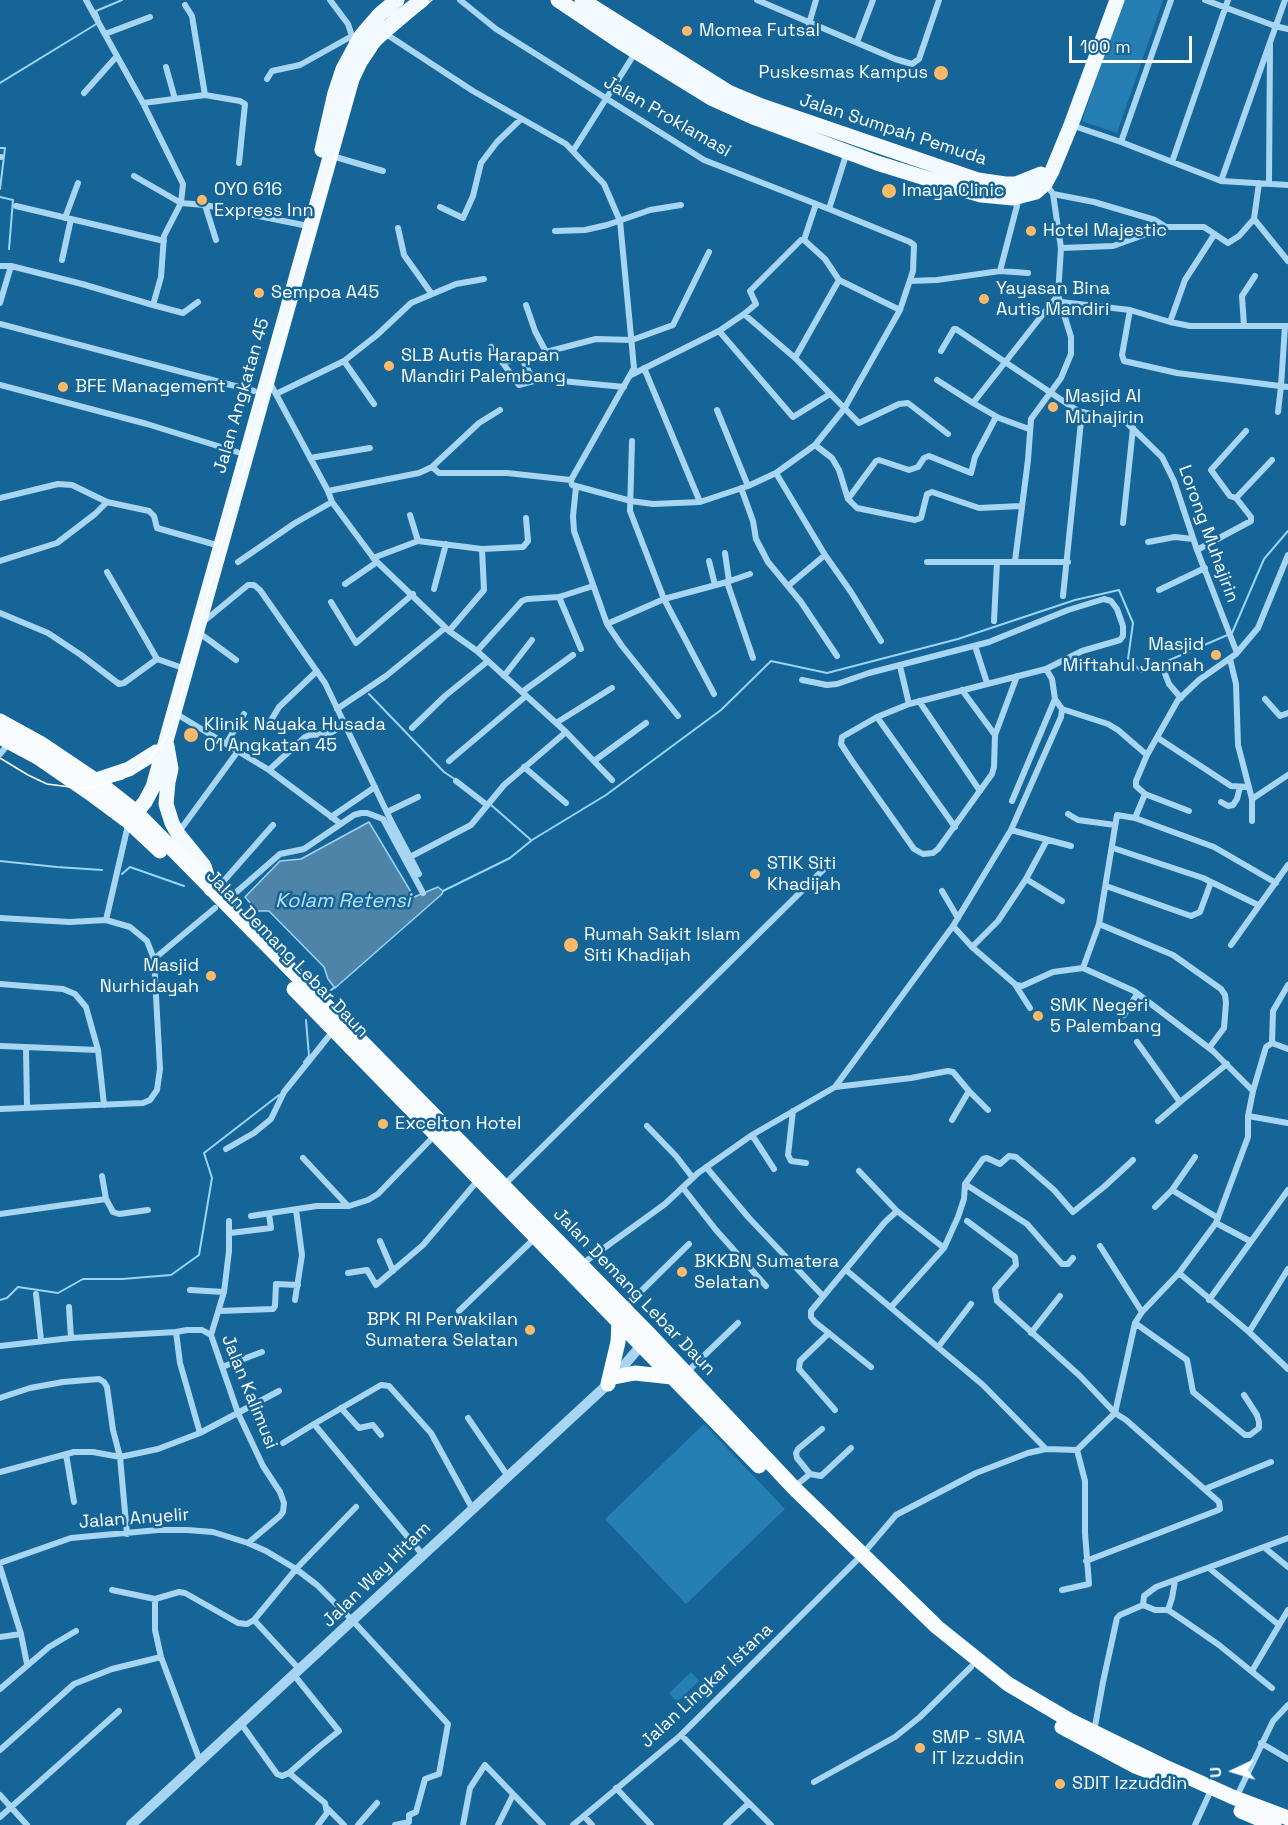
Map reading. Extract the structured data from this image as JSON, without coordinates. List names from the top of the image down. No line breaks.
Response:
{"streets":{"highway":["Jalan Demang Lebar Daun"],"main road":["Jalan Sumpah Pemuda","Jalan Angkatan 45"],"street":["Jalan Proklamasi","Lorong Muhajirin","Jalan Kalimusi","Jalan Anyelir","Jalan Way Hitam","Jalan Lingkar Istana"]},"crossings":[["Jalan Angkatan 45","Jalan Demang Lebar Daun"],["Jalan Demang Lebar Daun","Jalan Way Hitam"],["Jalan Demang Lebar Daun","Jalan Lingkar Istana"],["Jalan Kalimusi","Jalan Anyelir"],["Jalan Anyelir","Jalan Way Hitam"]],"water":["Kolam Retensi"],"places":["Momea Futsal","Puskesmas Kampus","Imaya Clinic","OYO 616 Express Inn","Hotel Majestic","Sempoa A45","Yayasan Bina Autis Mandiri","SLB Autis Harapan Mandiri Palembang","BFE Management","Masjid Al Muhajirin","Masjid Miftahul Jannah","Klinik Nayaka Husada 01 Angkatan 45","STIK Siti Khadijah","Rumah Sakit Islam Siti Khadijah","Masjid Nurhidayah","SMK Negeri 5 Palembang","Excelton Hotel","BKKBN Sumatera Selatan","BPK RI Perwakilan Sumatera Selatan","SMP - SMA IT Izzuddin","SDIT Izzuddin"],"scale_bar":"100 m","north":"left"}
